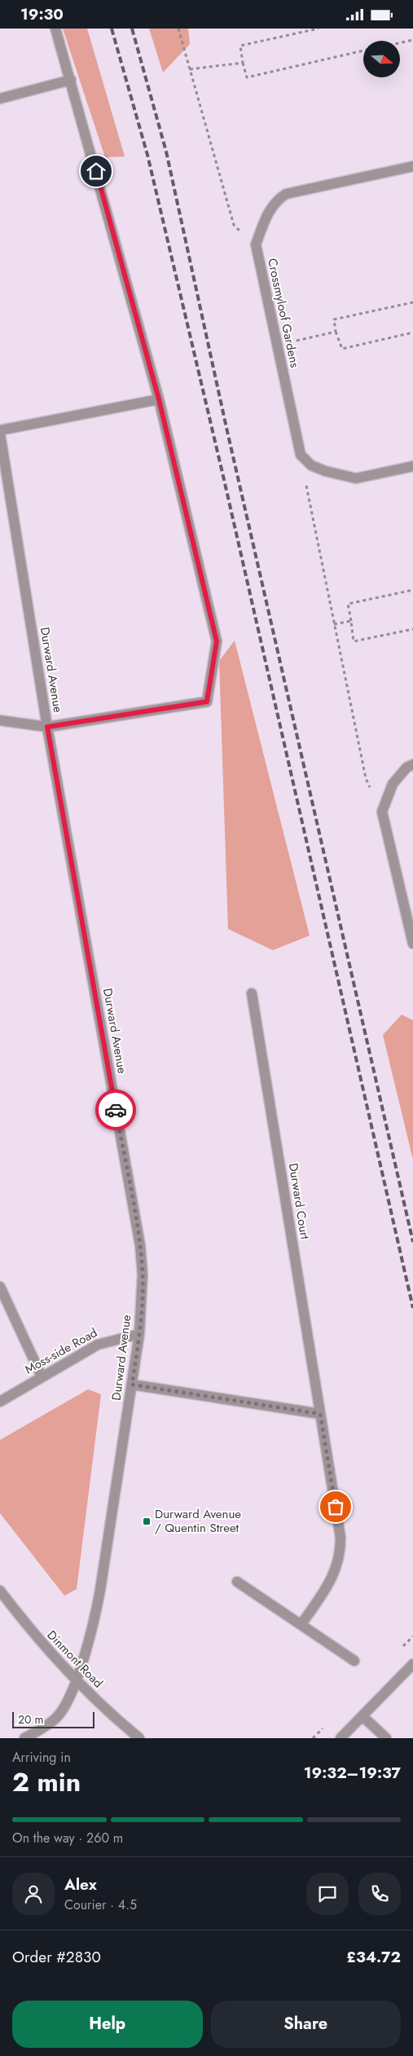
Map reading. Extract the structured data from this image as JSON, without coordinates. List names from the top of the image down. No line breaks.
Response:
{"streets":{"street":["Crossmyloof Gardens","Durward Avenue","Durward Court","Moss-side Road","Dinmont Road"]},"crossings":[["Durward Avenue","Moss-side Road"],["Durward Avenue","Dinmont Road"]],"places":{"transit":["Durward Avenue / Quentin Street"]},"scale_bar":"20 m","north":"right","page":{"status":"19:30","scale":"20 m","heading":["2 min","Arriving in","19:32–19:37"],"panel":["Alex","Courier · 4.5","Order #2830","£34.72"],"bar":"On the way · 260 m","buttons":["Help","Share"]}}
